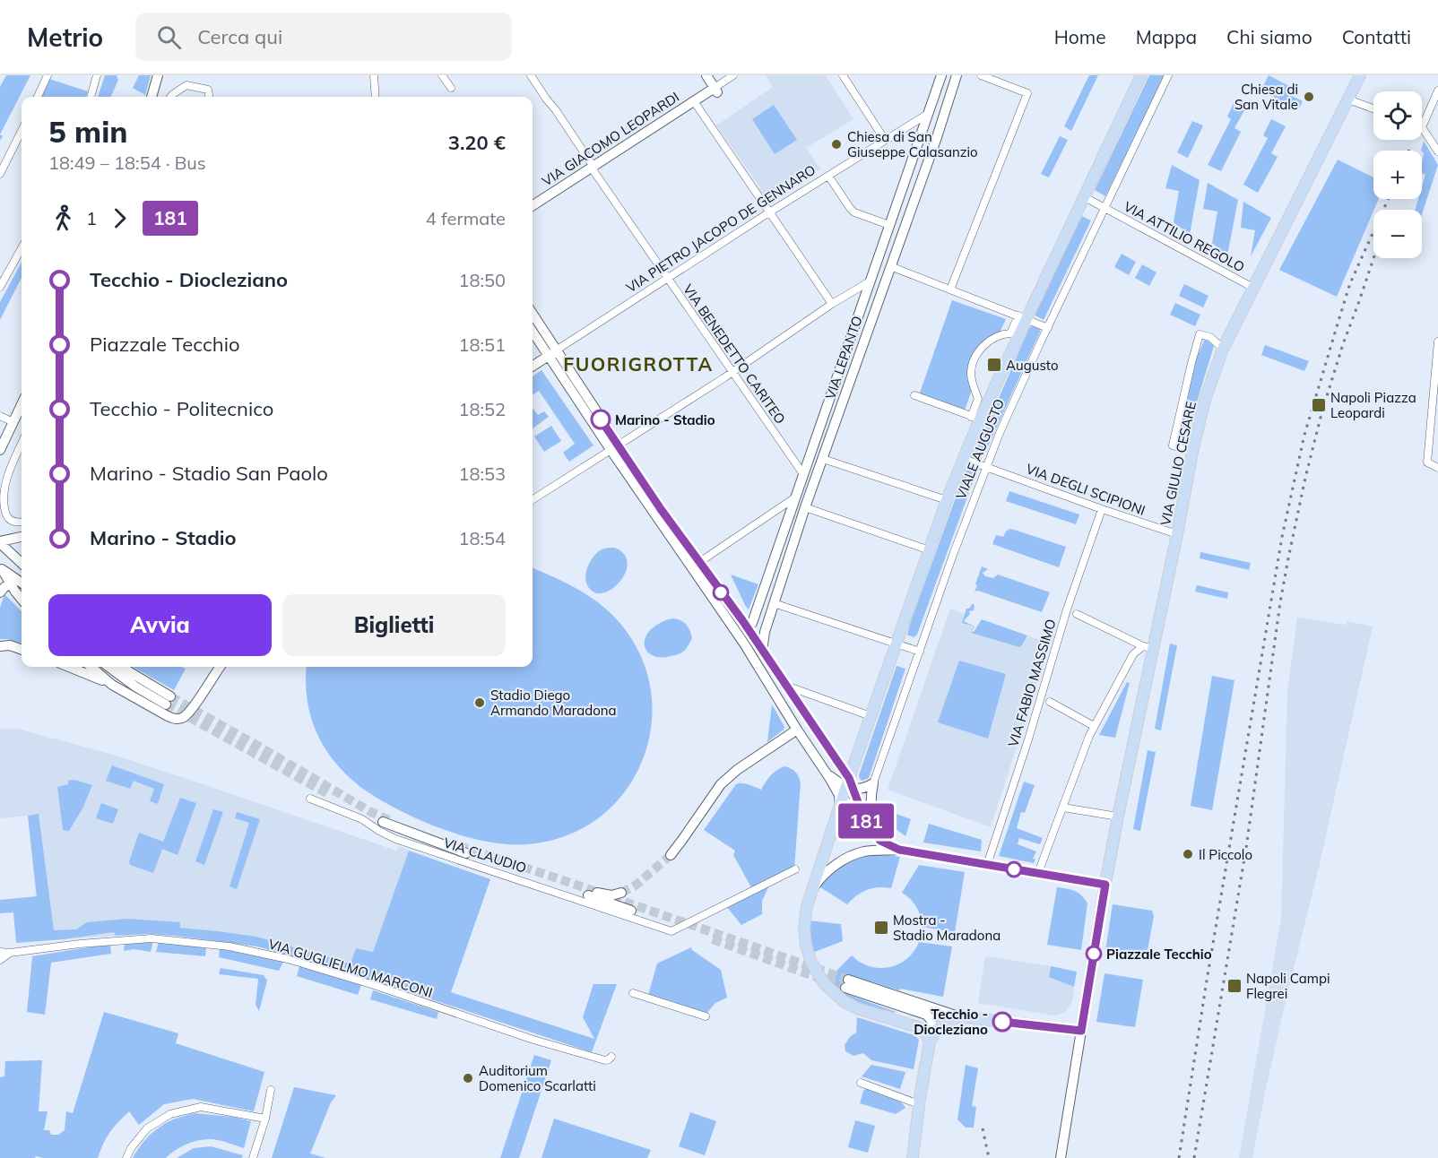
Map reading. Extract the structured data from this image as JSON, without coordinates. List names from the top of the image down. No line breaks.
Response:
{"streets":{"main road":["VIA GIACOMO LEOPARDI","VIA PIETRO JACOPO DE GENNARO","VIA LEPANTO","VIALE AUGUSTO","VIA GIULIO CESARE","VIA CLAUDIO"],"street":["VIA ATTILIO REGOLO","VIA BENEDETTO CARITEO","VIA DEGLI SCIPIONI","VIA FABIO MASSIMO","VIA GUGLIELMO MARCONI"]},"crossings":[["VIA GIACOMO LEOPARDI","VIA BENEDETTO CARITEO"],["VIA PIETRO JACOPO DE GENNARO","VIA BENEDETTO CARITEO"],["VIA PIETRO JACOPO DE GENNARO","VIA LEPANTO"],["VIA ATTILIO REGOLO","VIALE AUGUSTO"],["VIA ATTILIO REGOLO","VIA GIULIO CESARE"],["VIA BENEDETTO CARITEO","VIA LEPANTO"],["VIALE AUGUSTO","VIA DEGLI SCIPIONI"],["VIA GIULIO CESARE","VIA DEGLI SCIPIONI"],["VIA DEGLI SCIPIONI","VIA FABIO MASSIMO"]],"districts":["FUORIGROTTA"],"places":{"other":["Chiesa di San Vitale","Chiesa di San Giuseppe Calasanzio","Marino - Stadio","Stadio Diego Armando Maradona","Il Piccolo","Piazzale Tecchio","Tecchio - Diocleziano","Auditorium Domenico Scarlatti"],"transit":["Augusto","Napoli Piazza Leopardi","Mostra - Stadio Maradona","Napoli Campi Flegrei"]},"lines":["bus line 181"],"page":{"header":"Metrio","search":"Cerca qui","nav":["Home","Mappa","Chi siamo","Contatti"],"on_map":"181","map_buttons":["+","−"],"heading":["5 min","18:49 – 18:54 · Bus","3.20 €"],"legs":["1","181","4 fermate"],"list":[{"name":"Tecchio - Diocleziano","value":"18:50"},{"name":"Piazzale Tecchio","value":"18:51"},{"name":"Tecchio - Politecnico","value":"18:52"},{"name":"Marino - Stadio San Paolo","value":"18:53"},{"name":"Marino - Stadio","value":"18:54"}],"buttons":["Avvia","Biglietti"]}}
